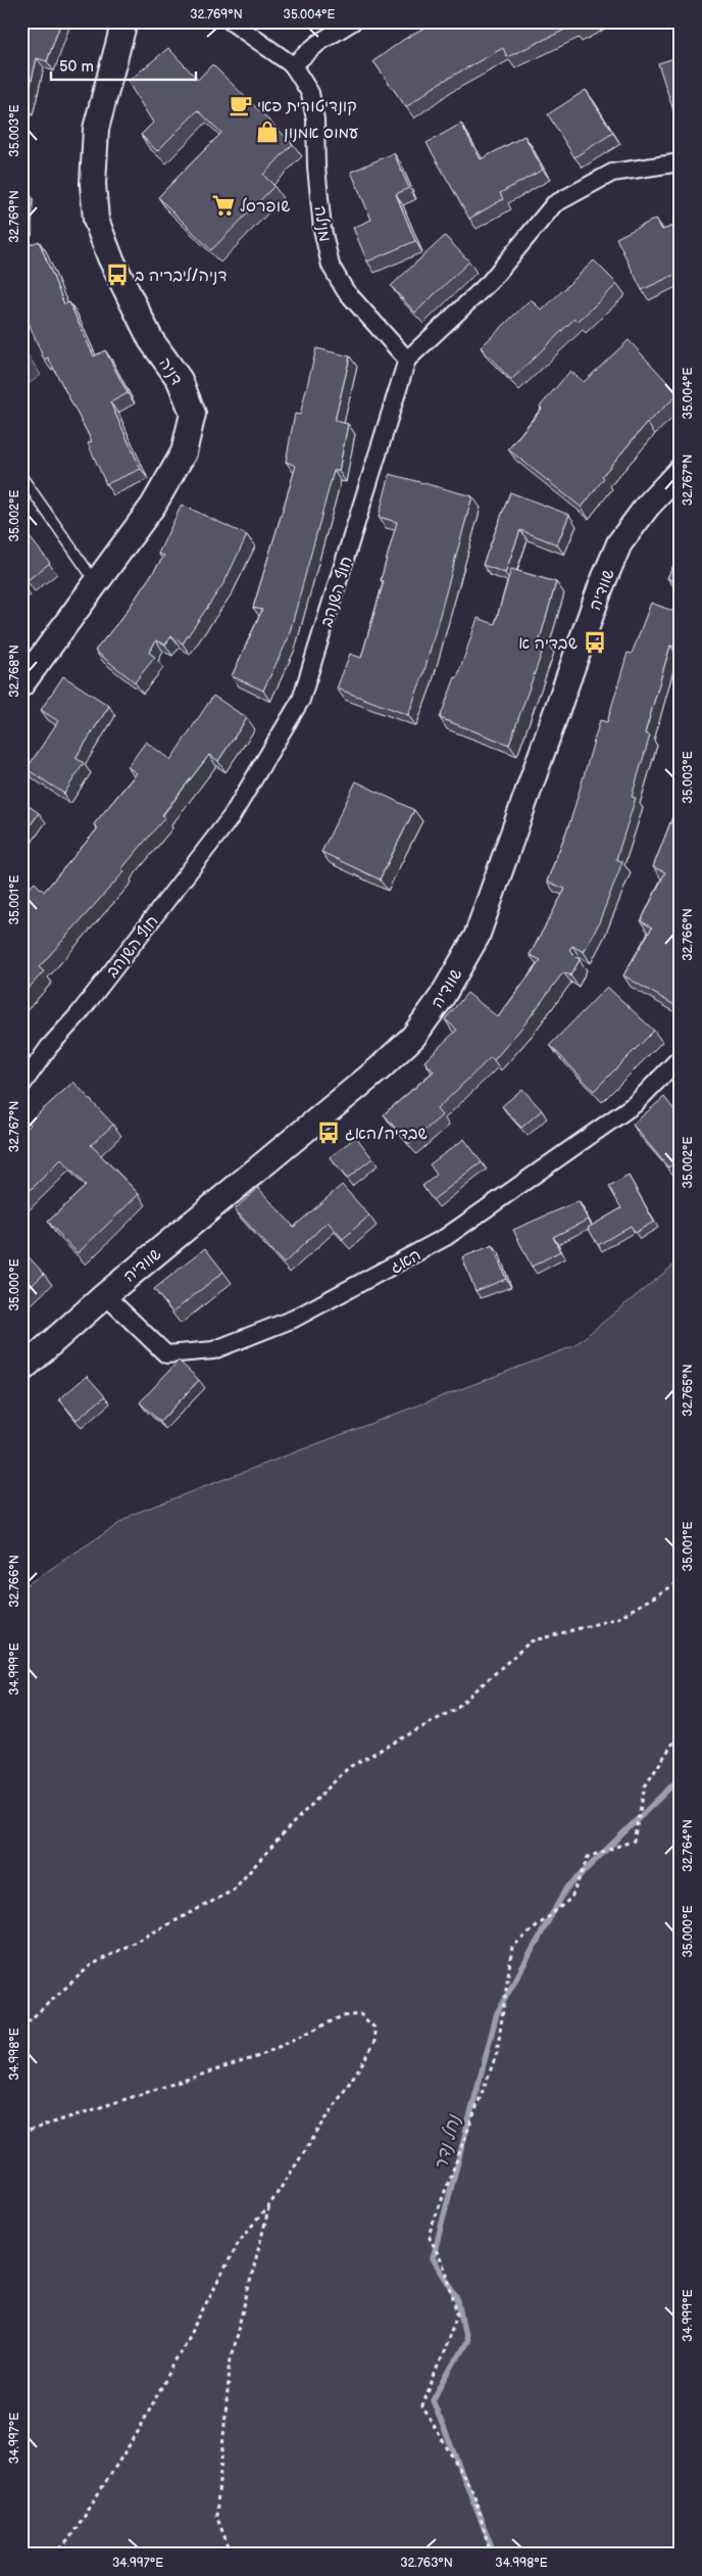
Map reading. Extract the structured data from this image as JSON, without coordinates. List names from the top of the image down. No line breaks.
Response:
{"streets":{"street":["מנילה","דניה","שוודיה","חוף השנהב","האג"]},"crossings":[["מנילה","חוף השנהב"],["שוודיה","האג"]],"water":["נחל נדר"],"places":{"cafe":["קונדיטורית פאי"],"shop":["עמוס אמנון"],"supermarket":["שופרסל"],"bus stop":["דניה/ליבריה ב","שבדיה א","שבדיה/האג"]},"scale_bar":"50 m","coordinates":["32.769°N","35.004°E","35.003°E","32.767°N","35.002°E","32.768°N","35.001°E","32.766°N","35.000°E","32.765°N","34.999°E","32.764°N","34.998°E","34.997°E","32.763°N"]}
